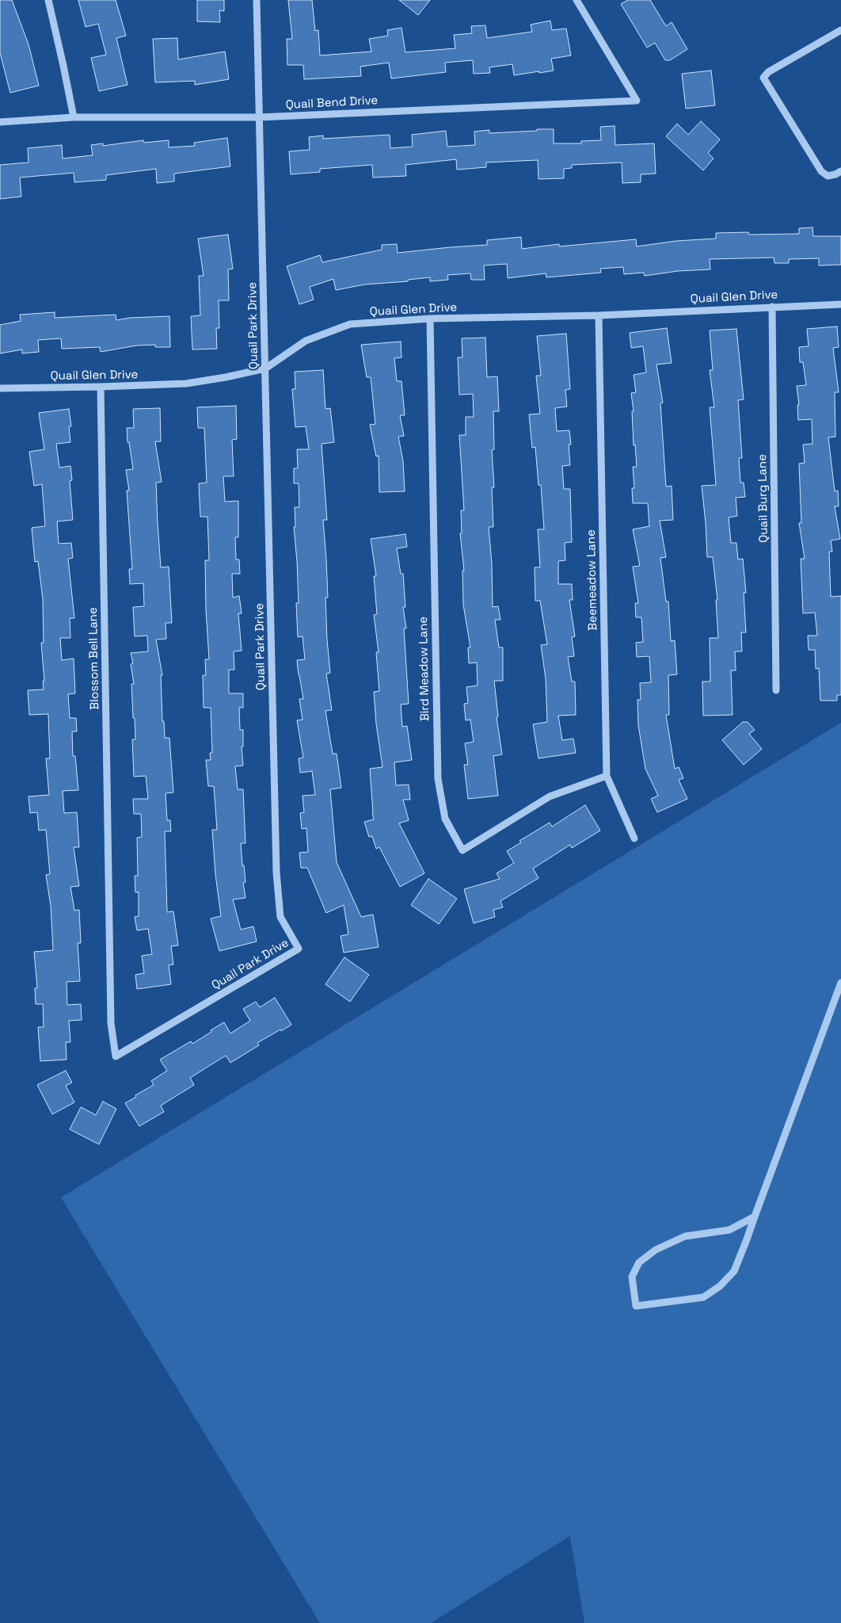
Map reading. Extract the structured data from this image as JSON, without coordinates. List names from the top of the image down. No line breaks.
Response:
{"streets":{"street":["Quail Bend Drive","Quail Glen Drive","Quail Park Drive","Quail Burg Lane","Beemeadow Lane","Blossom Bell Lane","Bird Meadow Lane"]},"crossings":[["Quail Bend Drive","Quail Park Drive"],["Quail Glen Drive","Quail Park Drive"],["Quail Glen Drive","Quail Burg Lane"],["Quail Glen Drive","Beemeadow Lane"],["Quail Glen Drive","Blossom Bell Lane"],["Quail Glen Drive","Bird Meadow Lane"],["Quail Park Drive","Blossom Bell Lane"],["Beemeadow Lane","Bird Meadow Lane"]]}
